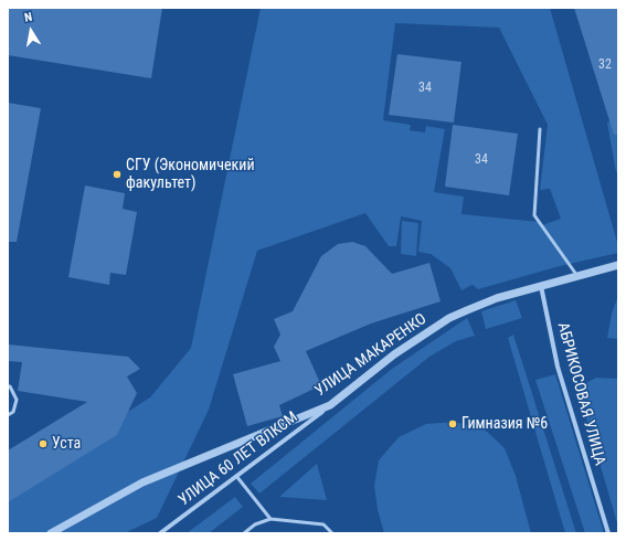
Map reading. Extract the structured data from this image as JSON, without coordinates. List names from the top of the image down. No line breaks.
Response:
{"streets":{"street":["УЛИЦА МАКАРЕНКО","АБРИКОСОВАЯ УЛИЦА","УЛИЦА 60 ЛЕТ ВЛКСМ"]},"crossings":[["УЛИЦА МАКАРЕНКО","АБРИКОСОВАЯ УЛИЦА"],["УЛИЦА МАКАРЕНКО","УЛИЦА 60 ЛЕТ ВЛКСМ"]],"places":["СГУ (Экономичекий факультет)","Гимназия №6","Уста"],"house_numbers":["32","34","34"],"north":"top"}
